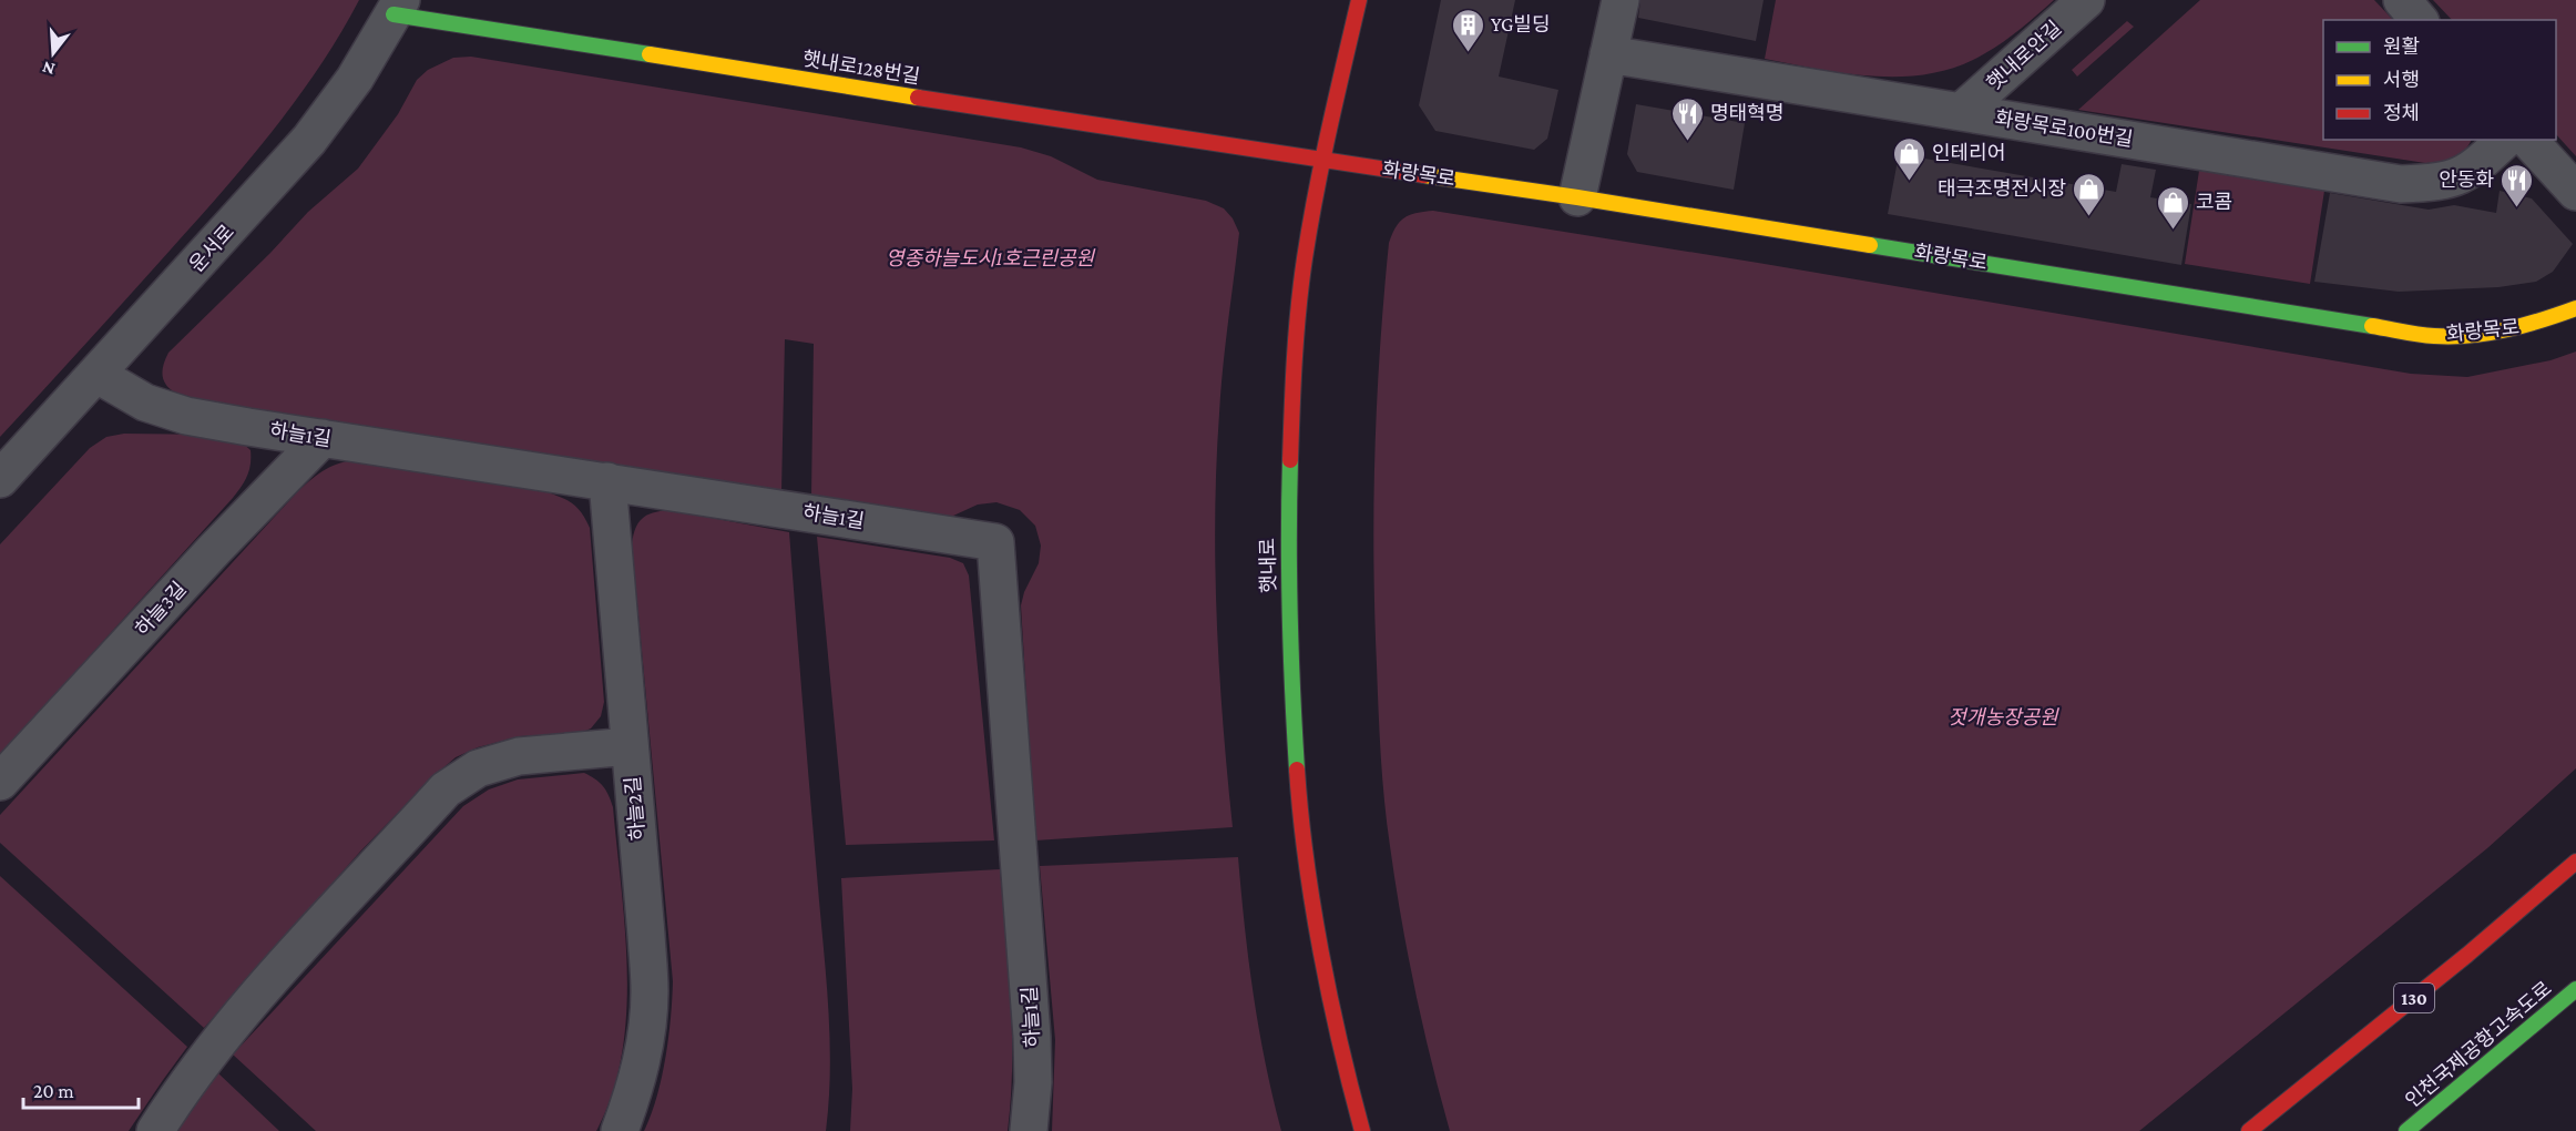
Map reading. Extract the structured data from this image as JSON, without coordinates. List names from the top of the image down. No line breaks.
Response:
{"streets":{"main road":["햇내로128번길","화랑목로","햇내로","130","인천국제공항고속도로"],"street":["햇내로안길","화랑목로100번길","운서로","하늘1길","하늘3길","하늘2길"]},"crossings":[["햇내로안길","화랑목로100번길"],["햇내로128번길","화랑목로"],["햇내로128번길","운서로"],["햇내로128번길","햇내로"],["화랑목로","햇내로"],["운서로","하늘1길"],["하늘1길","하늘3길"],["하늘1길","하늘2길"]],"parks":["영종하늘도시1호근린공원","젓개농장공원"],"places":{"building":["YG빌딩"],"restaurant":["명태혁명","안동화"],"shop":["인테리어","태극조명전시장","코콤"]},"legend":["원활","서행","정체"],"scale_bar":"20 m","north":"bottom"}
